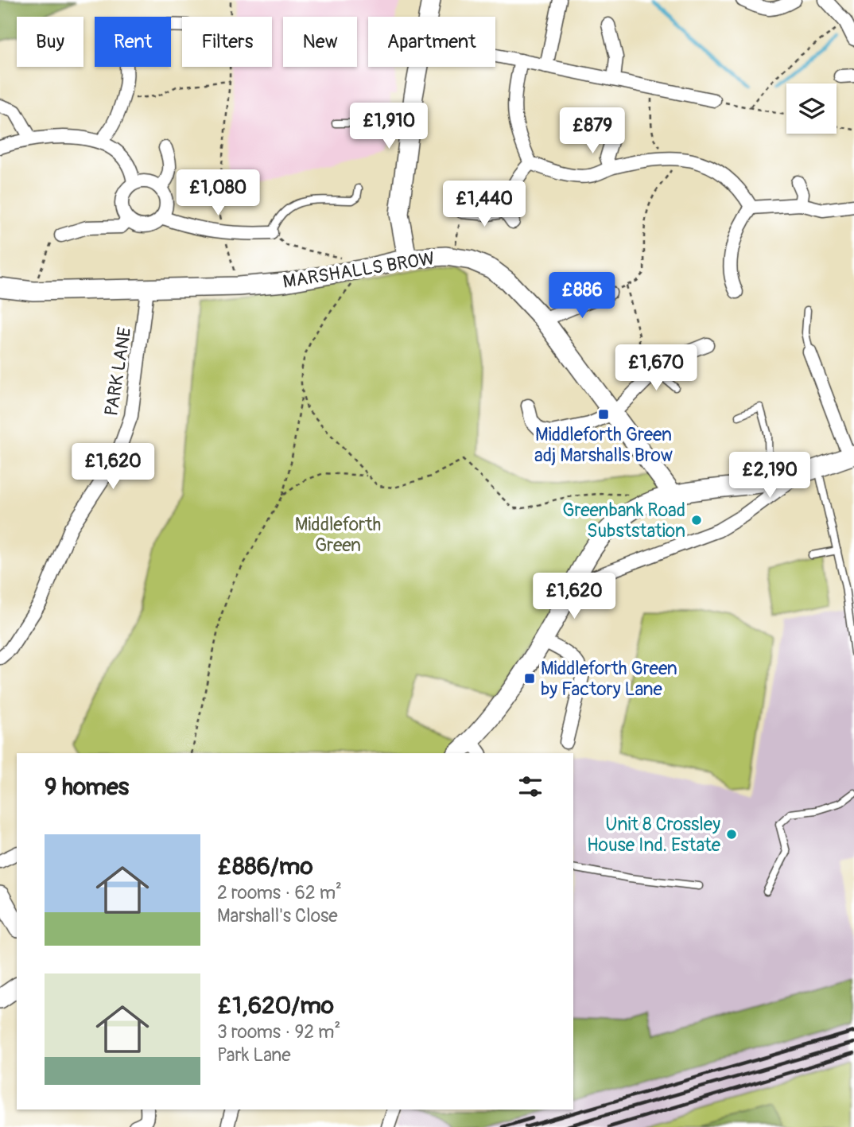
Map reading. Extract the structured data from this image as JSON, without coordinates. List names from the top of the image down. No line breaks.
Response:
{"streets":{"street":["MARSHALLS BROW","PARK LANE"]},"crossings":[["MARSHALLS BROW","PARK LANE"]],"parks":["Middleforth Green"],"places":{"transit":["Middleforth Green adj Marshalls Brow","Middleforth Green by Factory Lane"],"other":["Greenbank Road Subststation","Unit 8 Crossley House Ind. Estate"]},"page":{"chip":["Buy","Rent","Filters","New","Apartment"],"price":["£1,910","£879","£1,080","£1,440","£886","£1,670","£1,620","£2,190","£1,620"],"heading":"9 homes","list":[{"name":"£886/mo","note":"2 rooms · 62 m² · Marshall's Close"},{"name":"£1,620/mo","note":"3 rooms · 92 m² · Park Lane"}]}}
